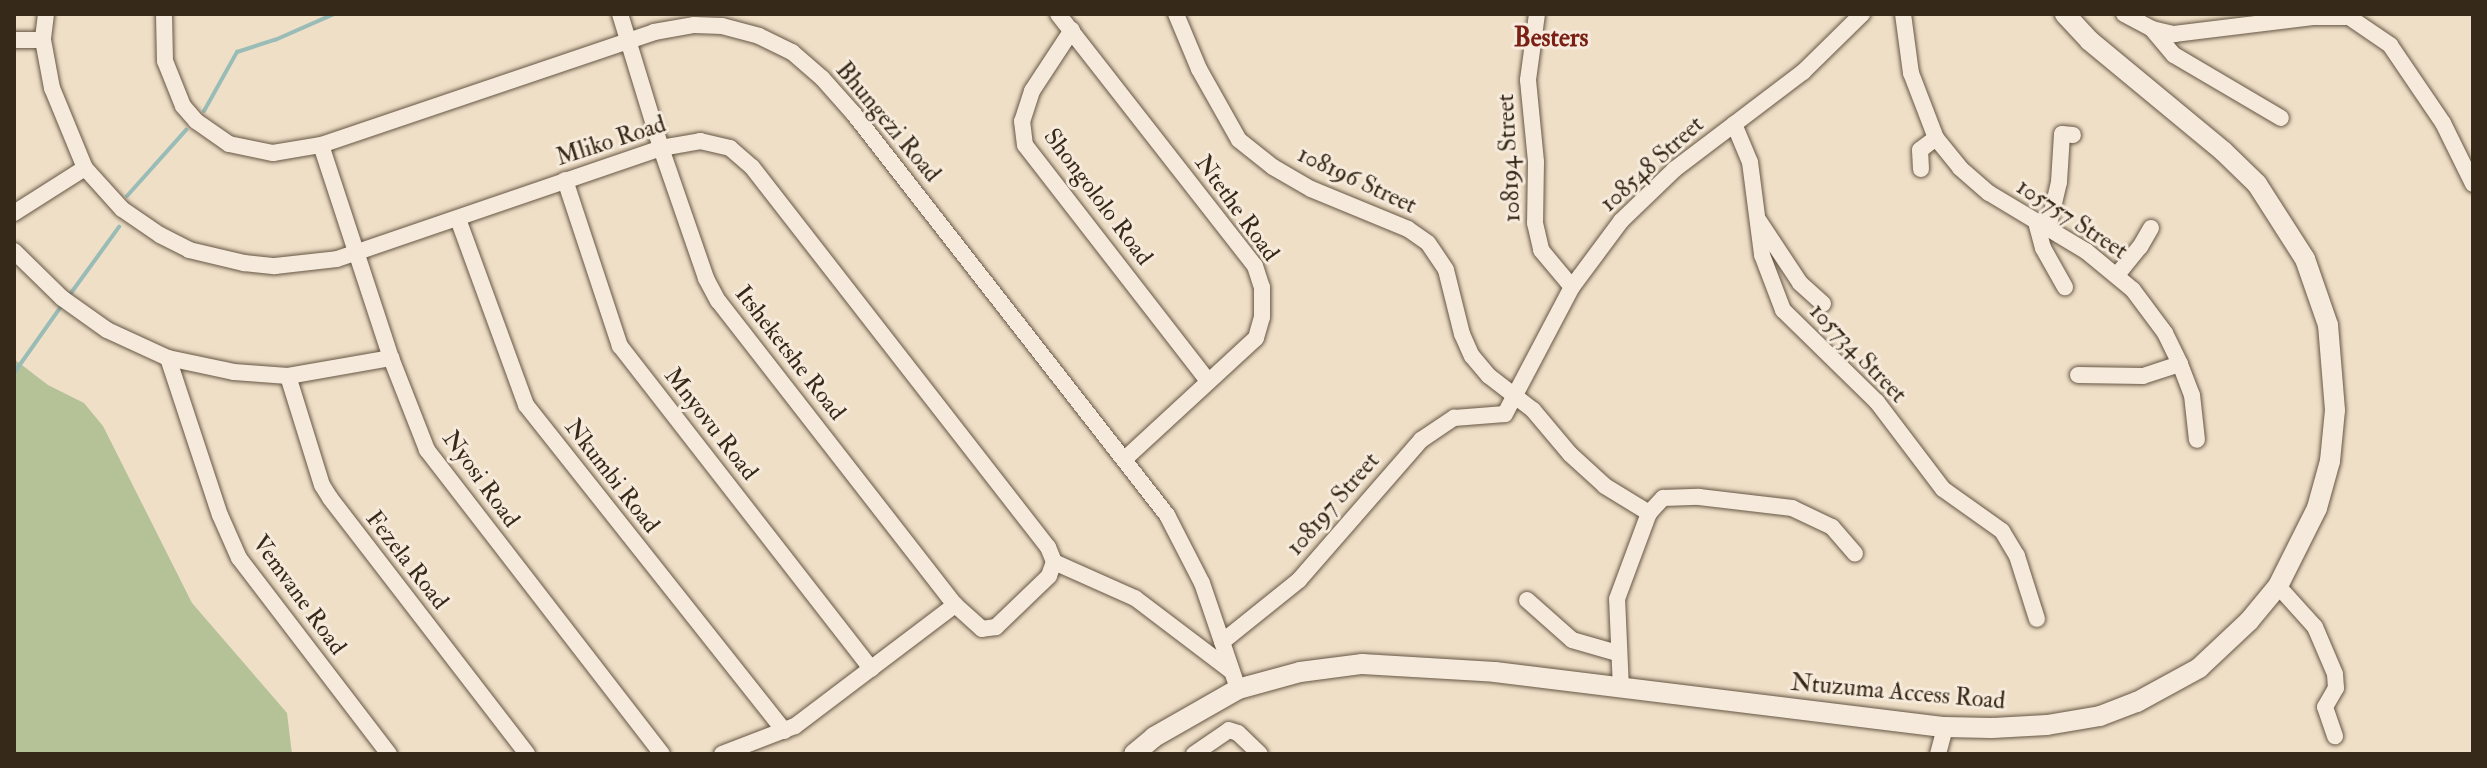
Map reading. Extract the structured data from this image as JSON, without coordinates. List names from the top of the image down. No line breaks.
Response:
{"streets":{"street":["Bhungezi Road","Mliko Road","108194 Street","108548 Street","108196 Street","Shongololo Road","Ntethe Road","105757 Street","Itsheketshe Road","105734 Street","Mnyovu Road","Nkumbi Road","Nyosi Road","108197 Street","Fezela Road","Vemvane Road","Ntuzuma Access Road"]},"crossings":[["Bhungezi Road","Ntethe Road"],["Bhungezi Road","Itsheketshe Road"],["Bhungezi Road","Nyosi Road"],["Bhungezi Road","108197 Street"],["Bhungezi Road","Ntuzuma Access Road"],["Mliko Road","Itsheketshe Road"],["Mliko Road","Mnyovu Road"],["Mliko Road","Nkumbi Road"],["Mliko Road","Nyosi Road"],["108194 Street","108548 Street"],["108548 Street","108196 Street"],["108548 Street","105734 Street"],["108548 Street","108197 Street"],["Shongololo Road","Ntethe Road"]],"districts":["Besters"]}
